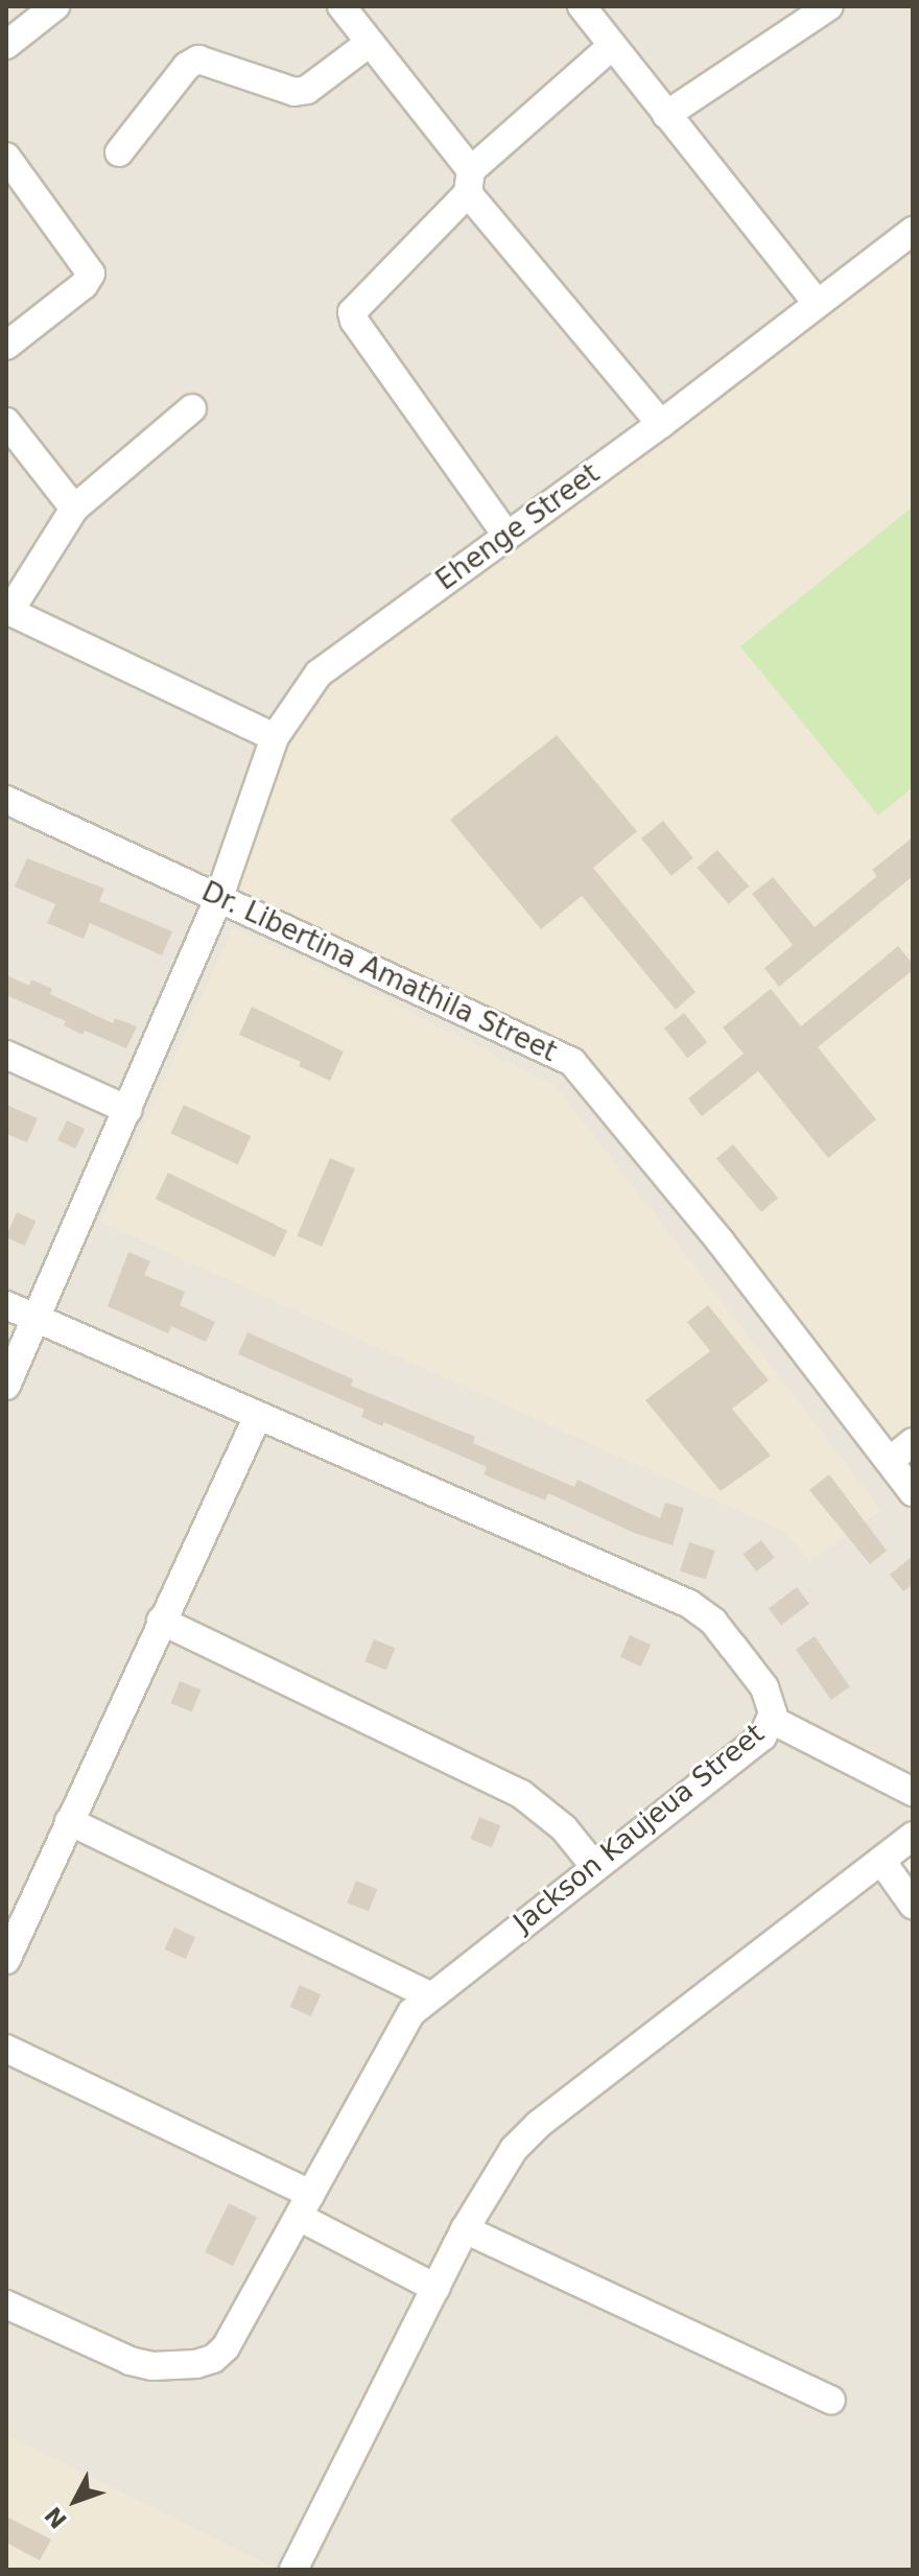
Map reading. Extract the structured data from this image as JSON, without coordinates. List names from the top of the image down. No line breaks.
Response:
{"streets":{"street":["Ehenge Street","Dr. Libertina Amathila Street","Jackson Kaujeua Street"]},"crossings":[["Ehenge Street","Dr. Libertina Amathila Street"],["Ehenge Street","Jackson Kaujeua Street"]],"north":"bottom left"}
